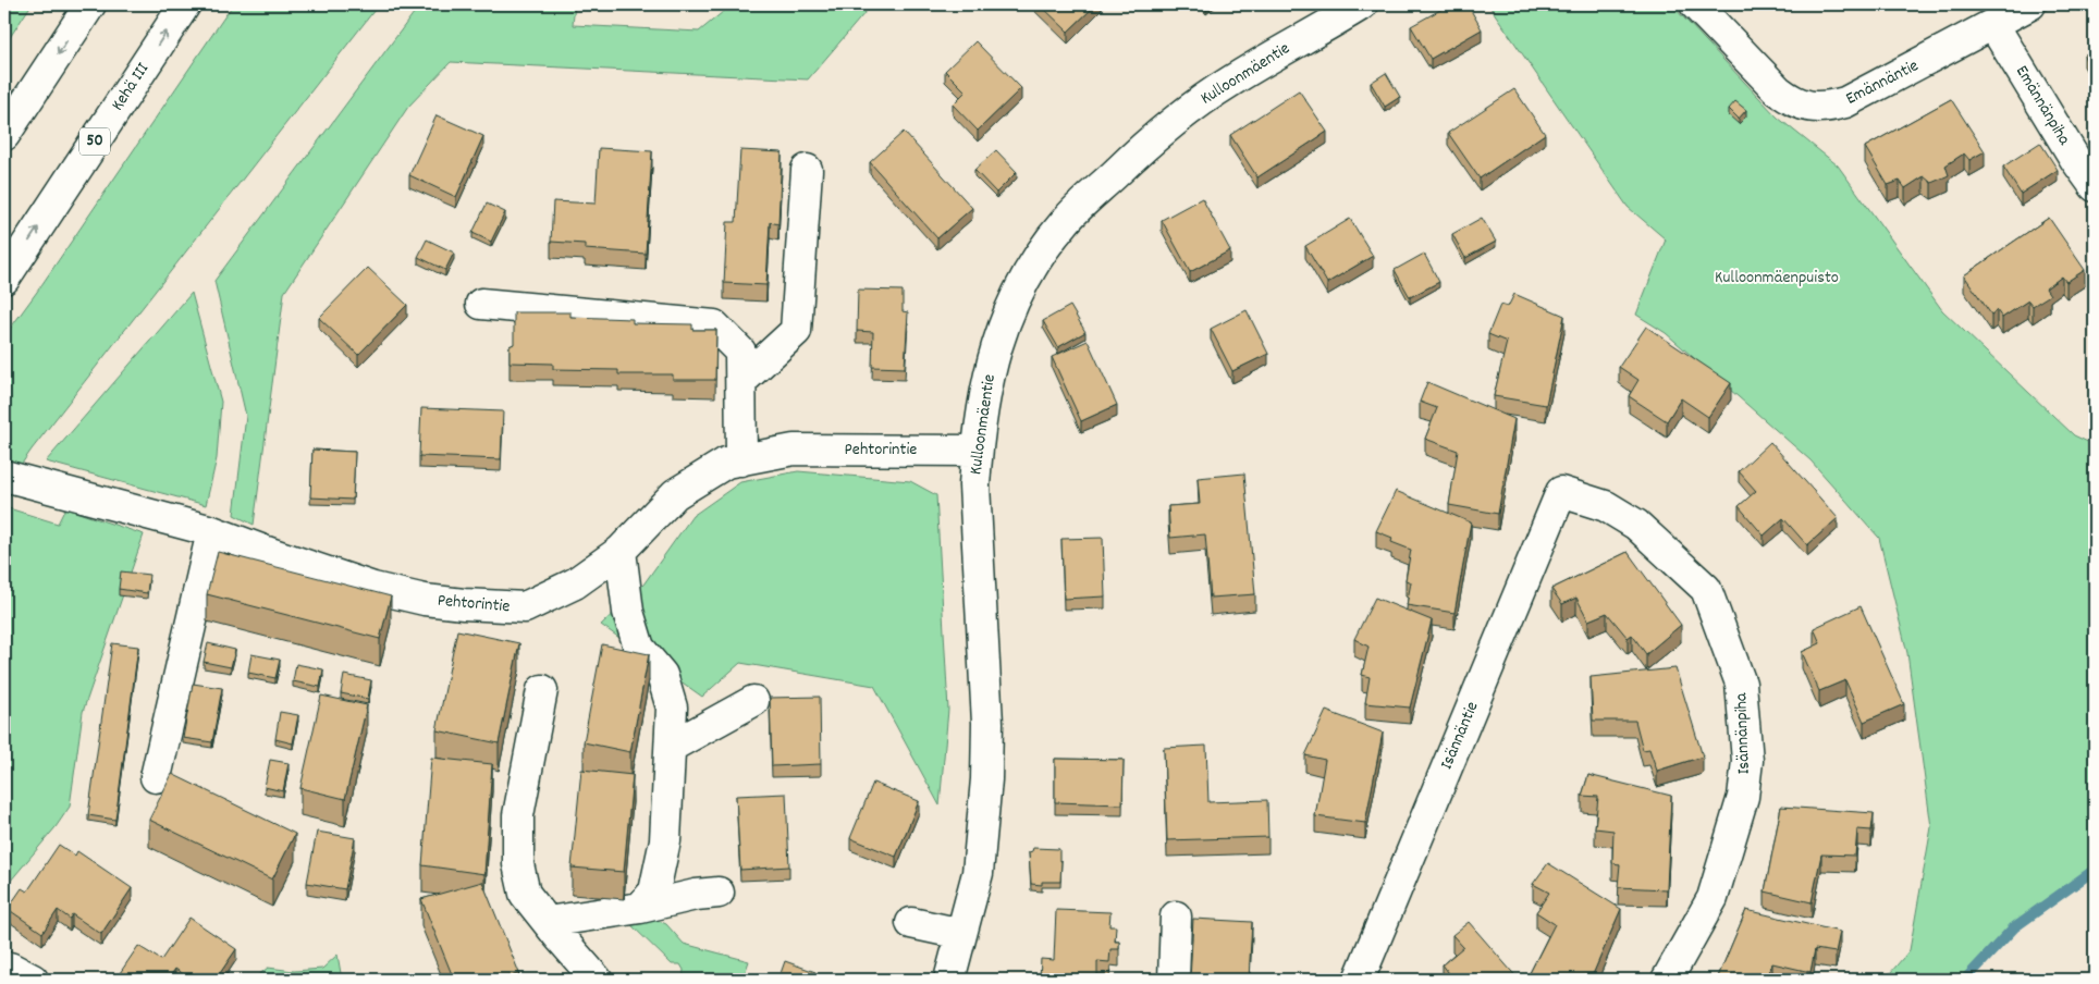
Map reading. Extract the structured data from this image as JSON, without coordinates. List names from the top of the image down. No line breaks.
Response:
{"streets":{"main road":["Kulloonmäentie","Emännäntie","Kehä III","Emännänpiha","50","Pehtorintie","Isännänpiha","Isännäntie"]},"crossings":[["Kulloonmäentie","Pehtorintie"],["Emännäntie","Emännänpiha"],["Isännänpiha","Isännäntie"]],"parks":["Kulloonmäenpuisto"]}
